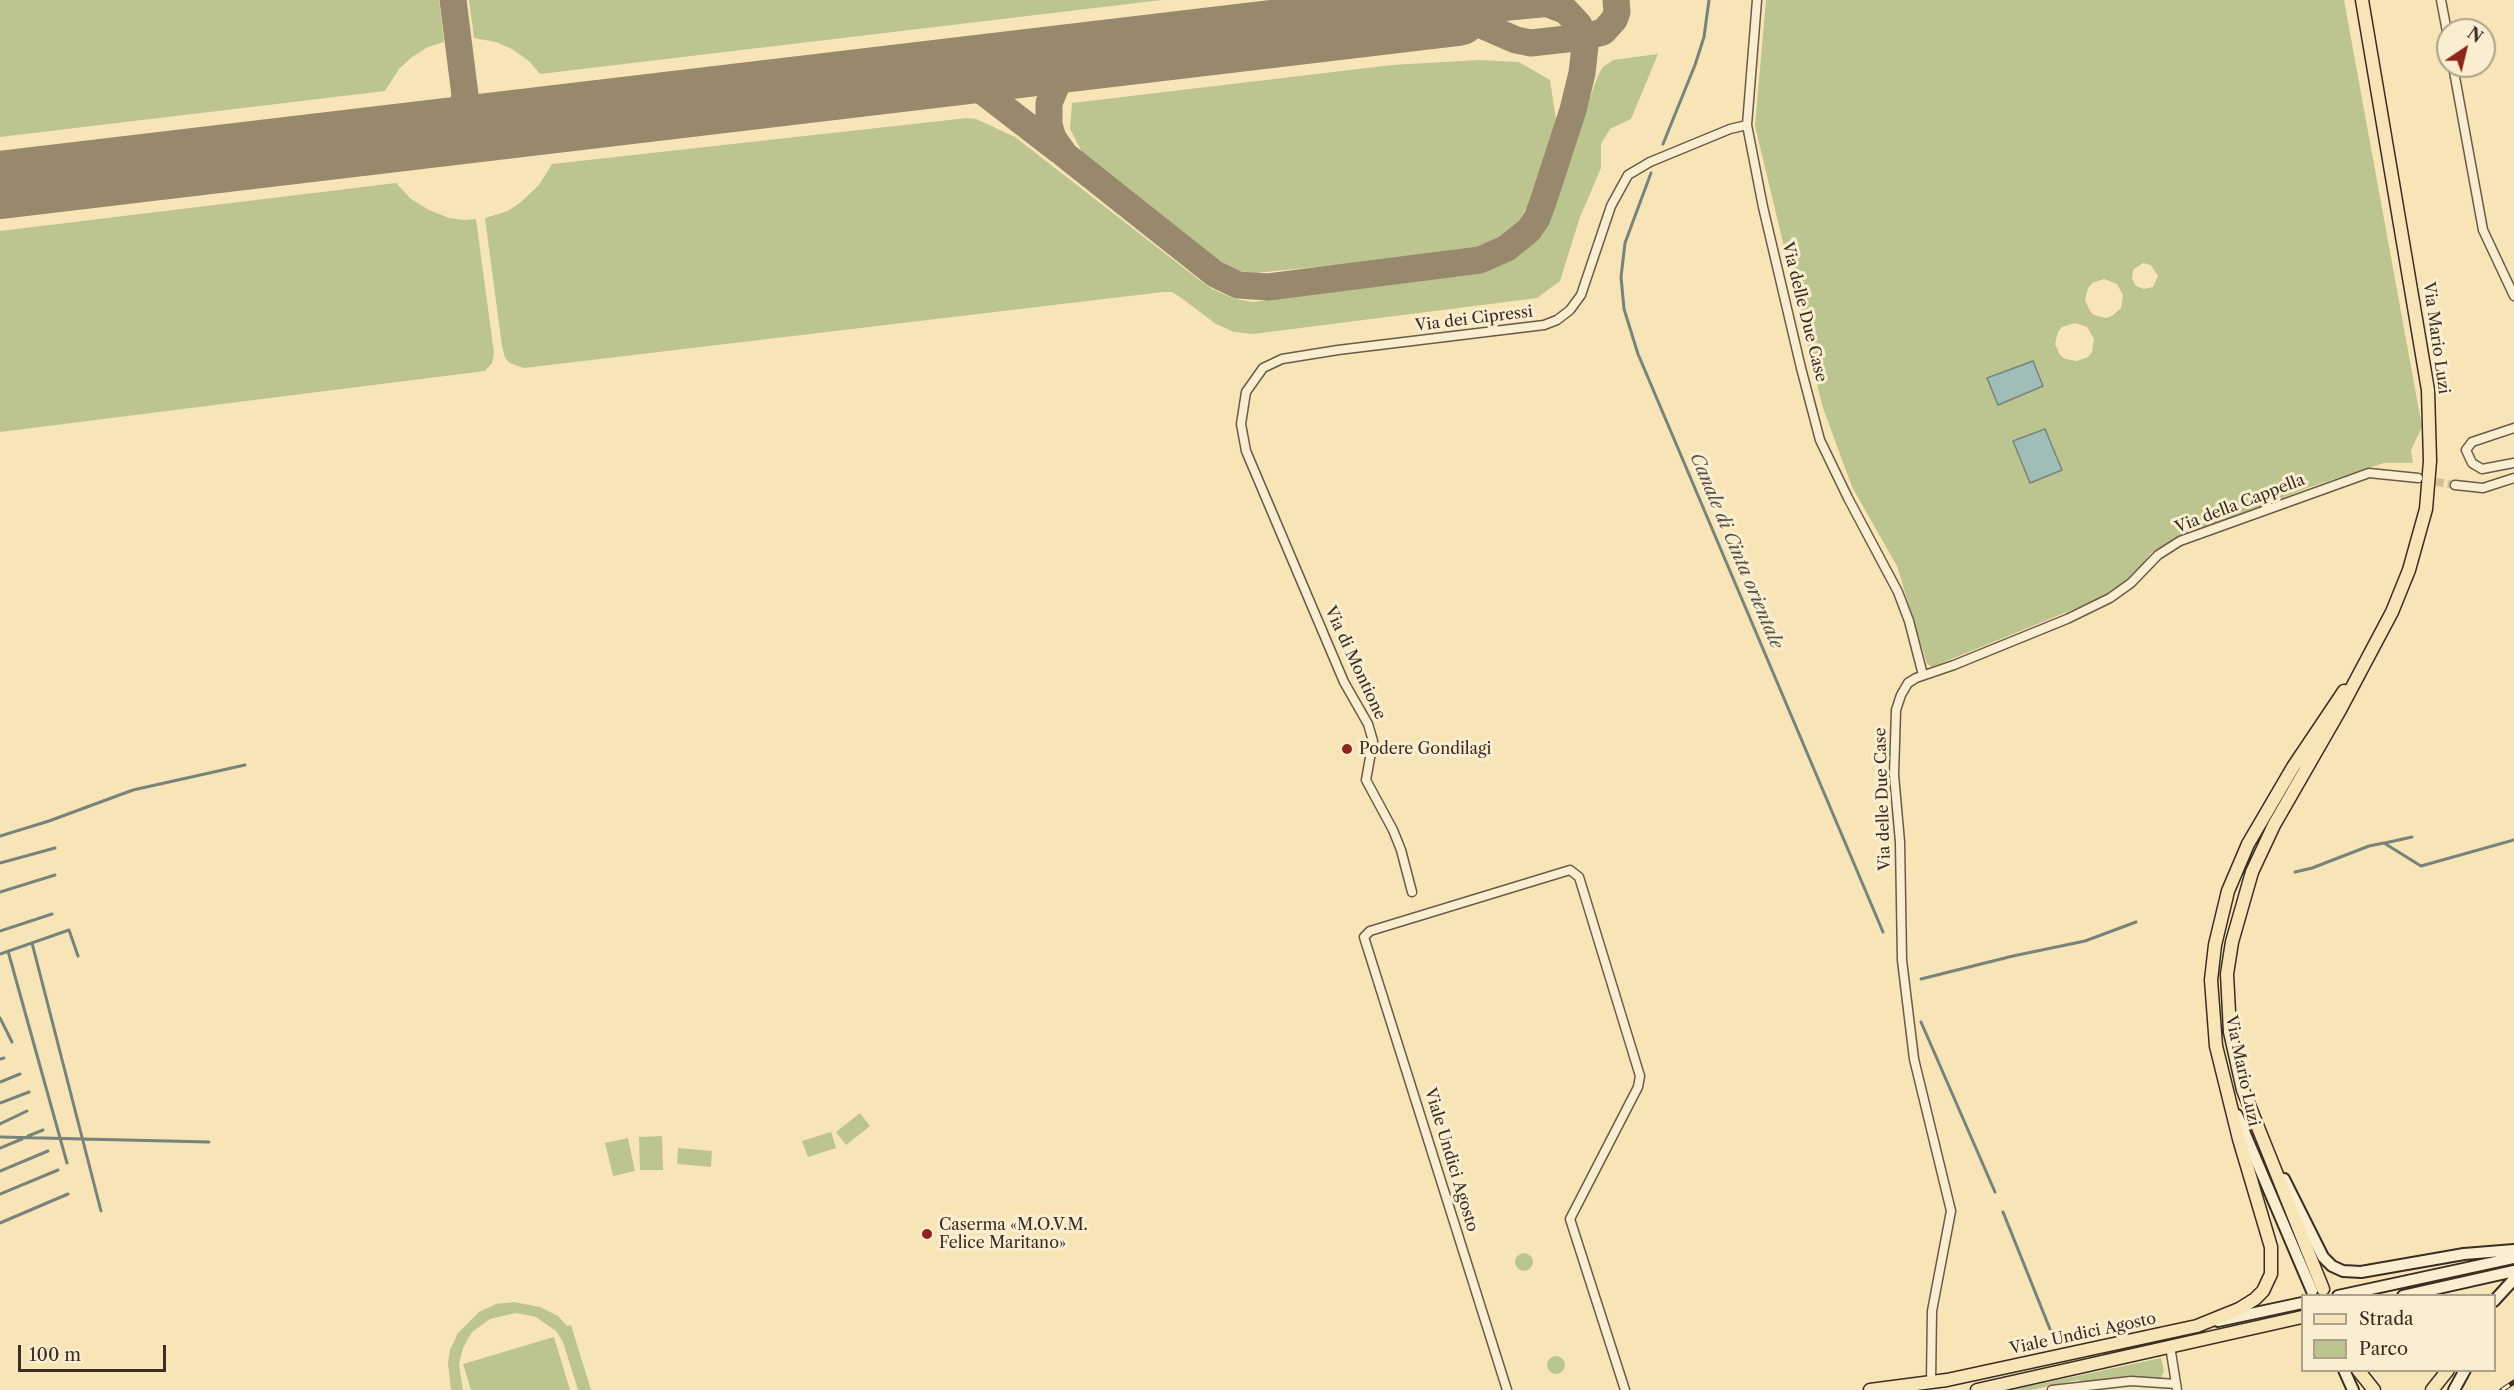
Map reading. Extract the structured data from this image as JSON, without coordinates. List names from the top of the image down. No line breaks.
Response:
{"streets":{"main road":["Via Mario Luzi","Viale Undici Agosto"],"street":["Via delle Due Case","Via dei Cipressi","Via della Cappella","Via di Montione"]},"crossings":[["Via delle Due Case","Via dei Cipressi"],["Via delle Due Case","Via della Cappella"],["Via delle Due Case","Viale Undici Agosto"],["Via dei Cipressi","Via di Montione"],["Via Mario Luzi","Viale Undici Agosto"]],"water":["Canale di Cinta orientale"],"places":["Podere Gondilagi","Caserma «M.O.V.M. Felice Maritano»"],"legend":["Strada","Parco"],"scale_bar":"100 m","north":"top right"}
